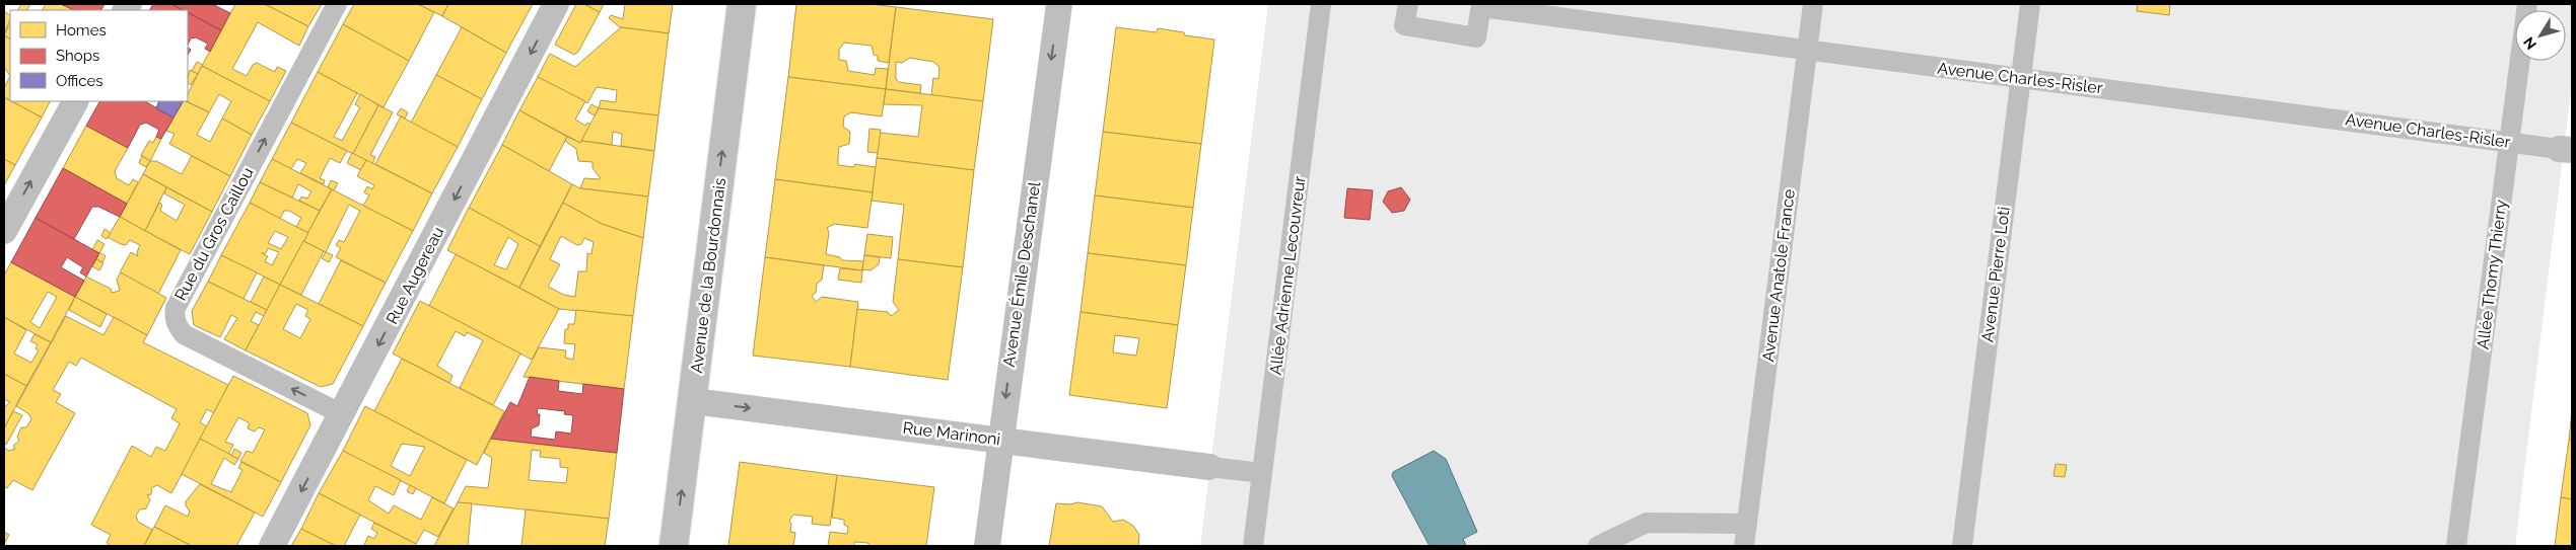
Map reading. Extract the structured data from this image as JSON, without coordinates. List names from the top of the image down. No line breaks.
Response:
{"streets":{"main road":["Avenue de la Bourdonnais"],"street":["Avenue Charles-Risler","Rue du Gros Caillou","Avenue Émile Deschanel","Avenue Pierre Loti","Allée Thomy Thierry","Rue Augereau","Allée Adrienne Lecouvreur","Avenue Anatole France","Rue Marinoni"]},"crossings":[["Avenue Charles-Risler","Avenue Pierre Loti"],["Avenue Charles-Risler","Allée Thomy Thierry"],["Avenue Charles-Risler","Avenue Anatole France"],["Rue du Gros Caillou","Rue Augereau"],["Avenue Émile Deschanel","Rue Marinoni"],["Avenue de la Bourdonnais","Rue Marinoni"]],"one_way":["Avenue Émile Deschanel","Rue Augereau","Avenue de la Bourdonnais","Rue Marinoni"],"legend":["Homes","Shops","Offices"],"north":"bottom left"}
